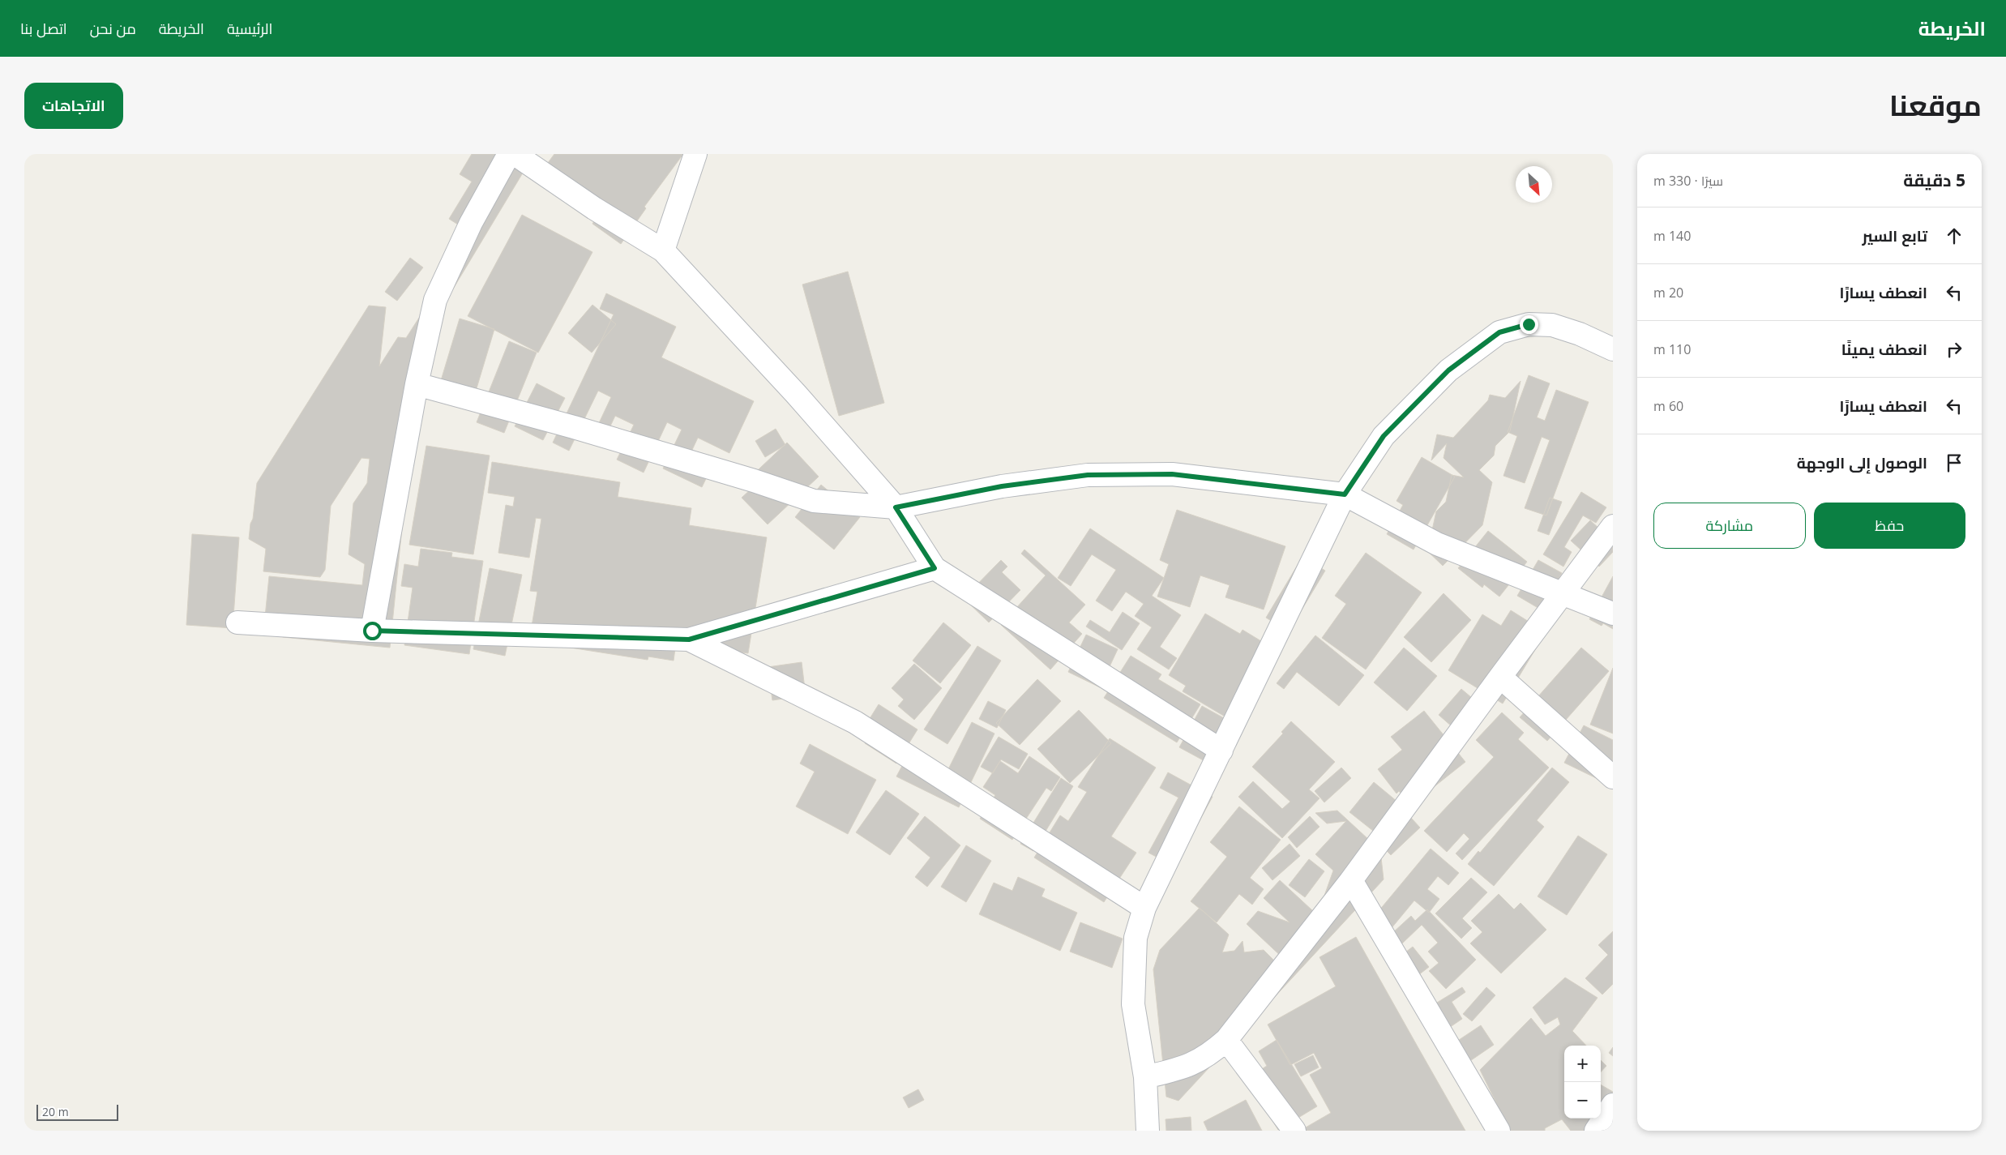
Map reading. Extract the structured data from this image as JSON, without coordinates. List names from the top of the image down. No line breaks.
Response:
{"scale_bar":"20 m","north":"bottom right","page":{"header":"الخريطة","nav":["الرئيسية","الخريطة","من نحن","اتصل بنا"],"title":"موقعنا","buttons":["الاتجاهات",["حفظ","مشاركة"]],"heading":["5 دقيقة","سيرًا · 330 m"],"list":[["تابع السير","140 m"],["انعطف يسارًا","20 m"],["انعطف يمينًا","110 m"],["انعطف يسارًا","60 m"],"الوصول إلى الوجهة"],"map_buttons":["+","−"],"scale":"20 m"}}
